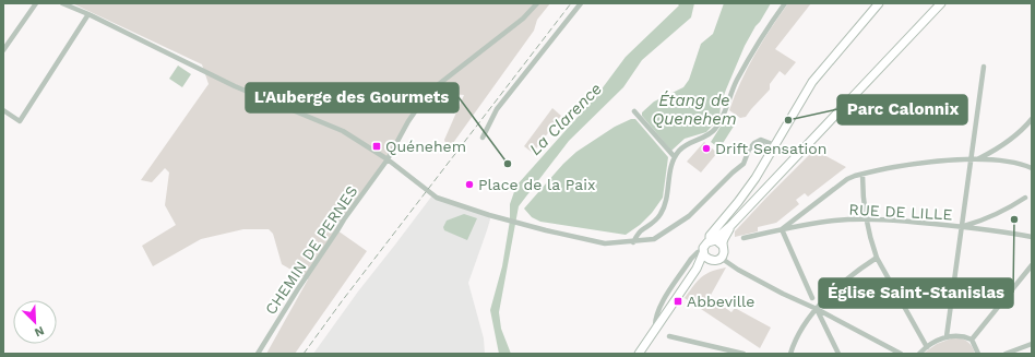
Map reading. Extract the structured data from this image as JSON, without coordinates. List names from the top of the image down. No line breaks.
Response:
{"streets":{"street":["RUE DE LILLE","CHEMIN DE PERNES"]},"water":["Étang de Quenehem","La Clarence"],"places":{"other":["Parc Calonnix","Drift Sensation","L'Auberge des Gourmets","Place de la Paix","Église Saint-Stanislas"],"transit":["Quénehem","Abbeville"]},"north":"bottom right"}
